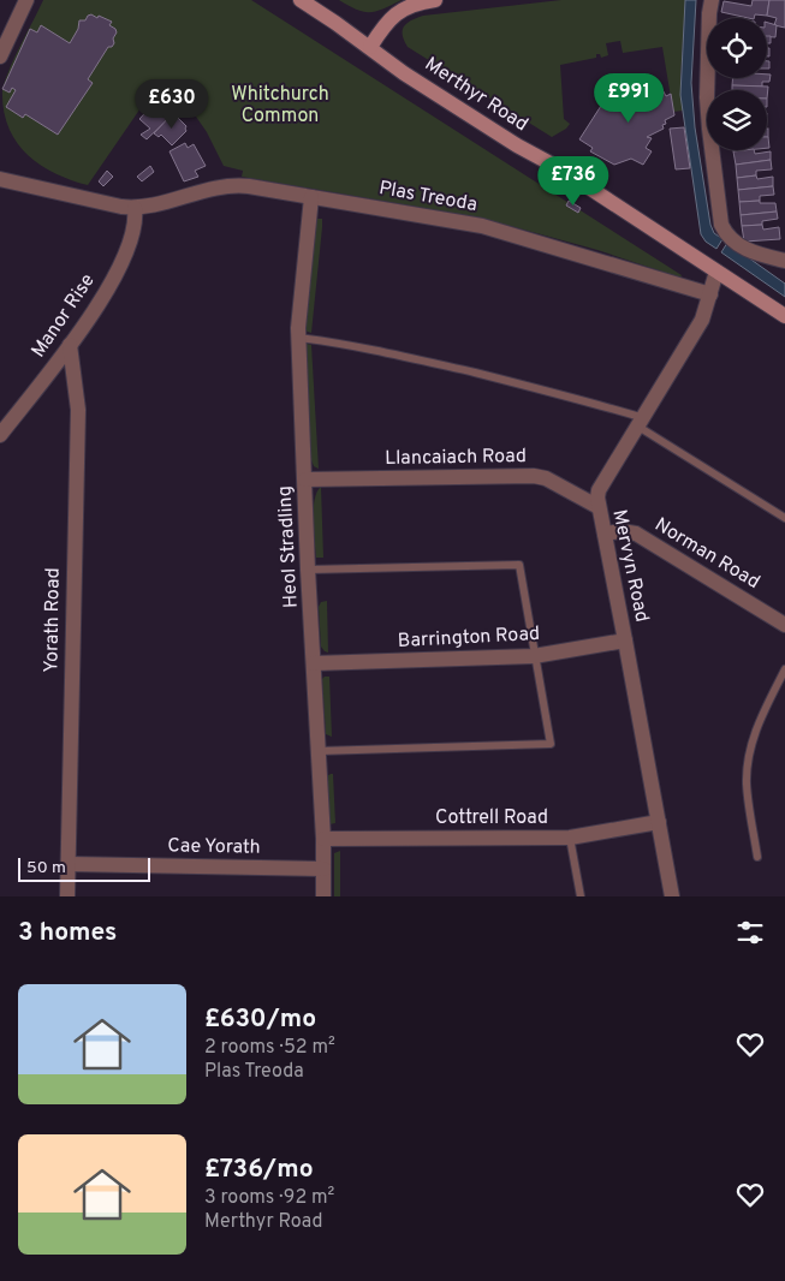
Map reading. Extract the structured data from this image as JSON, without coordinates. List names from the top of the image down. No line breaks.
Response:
{"streets":{"street":["Merthyr Road","Plas Treoda","Manor Rise","Llancaiach Road","Heol Stradling","Norman Road","Mervyn Road","Yorath Road","Barrington Road","Cottrell Road","Cae Yorath"]},"crossings":[["Merthyr Road","Mervyn Road"],["Plas Treoda","Manor Rise"],["Plas Treoda","Heol Stradling"],["Plas Treoda","Mervyn Road"],["Manor Rise","Yorath Road"],["Llancaiach Road","Heol Stradling"],["Llancaiach Road","Mervyn Road"],["Heol Stradling","Barrington Road"],["Heol Stradling","Cottrell Road"],["Heol Stradling","Cae Yorath"],["Norman Road","Mervyn Road"],["Mervyn Road","Barrington Road"],["Mervyn Road","Cottrell Road"],["Yorath Road","Cae Yorath"]],"parks":["Whitchurch Common"],"scale_bar":"50 m","page":{"price":["£991","£630","£736"],"scale":"50 m","heading":"3 homes","list":[{"name":"£630/mo","note":"2 rooms · 52 m² · Plas Treoda"},{"name":"£736/mo","note":"3 rooms · 92 m² · Merthyr Road"}]}}
